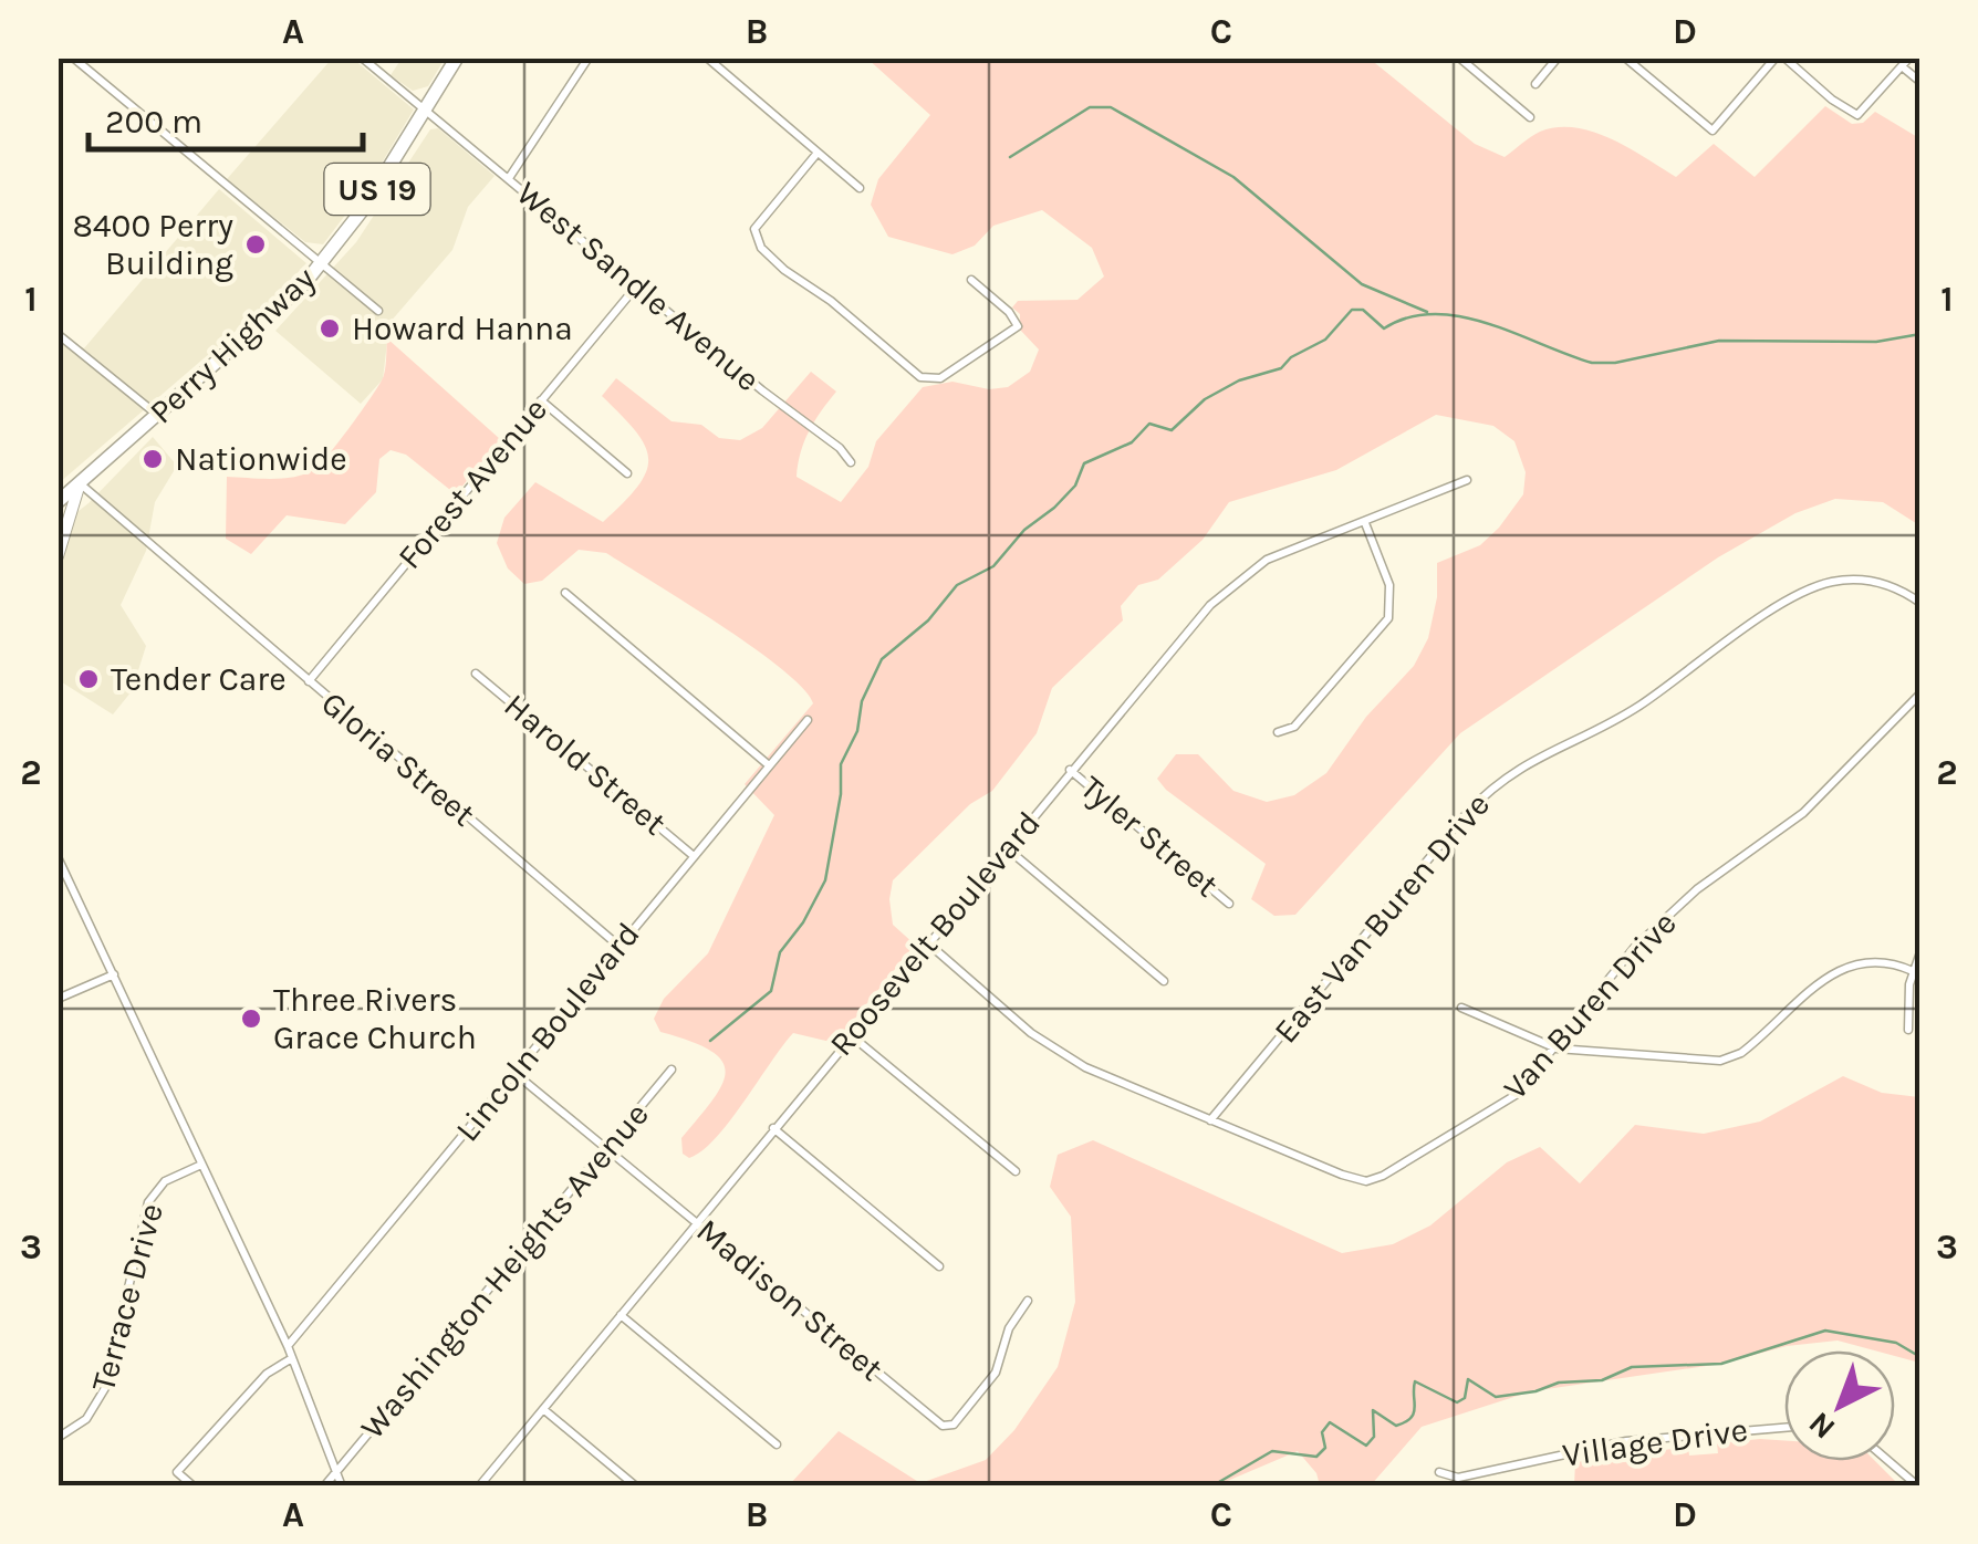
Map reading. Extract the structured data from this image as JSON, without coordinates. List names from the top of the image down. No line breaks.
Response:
{"streets":{"main road":["US 19","Perry Highway"],"street":["West Sandle Avenue","Forest Avenue","Gloria Street","Harold Street","Tyler Street","East Van Buren Drive","Roosevelt Boulevard","Van Buren Drive","Lincoln Boulevard","Washington Heights Avenue","Terrace Drive","Madison Street","Village Drive"]},"crossings":[["West Sandle Avenue","Perry Highway"],["West Sandle Avenue","Forest Avenue"],["Perry Highway","Gloria Street"],["Forest Avenue","Gloria Street"],["Gloria Street","Lincoln Boulevard"],["Harold Street","Lincoln Boulevard"],["Tyler Street","Roosevelt Boulevard"],["East Van Buren Drive","Van Buren Drive"],["Roosevelt Boulevard","Madison Street"],["Lincoln Boulevard","Madison Street"],["Washington Heights Avenue","Madison Street"]],"places":["8400 Perry Building","Howard Hanna","Nationwide","Tender Care","Three Rivers Grace Church"],"scale_bar":"200 m","north":"bottom left","grid":{"columns":["A","B","C","D"],"rows":["1","2","3"]}}
